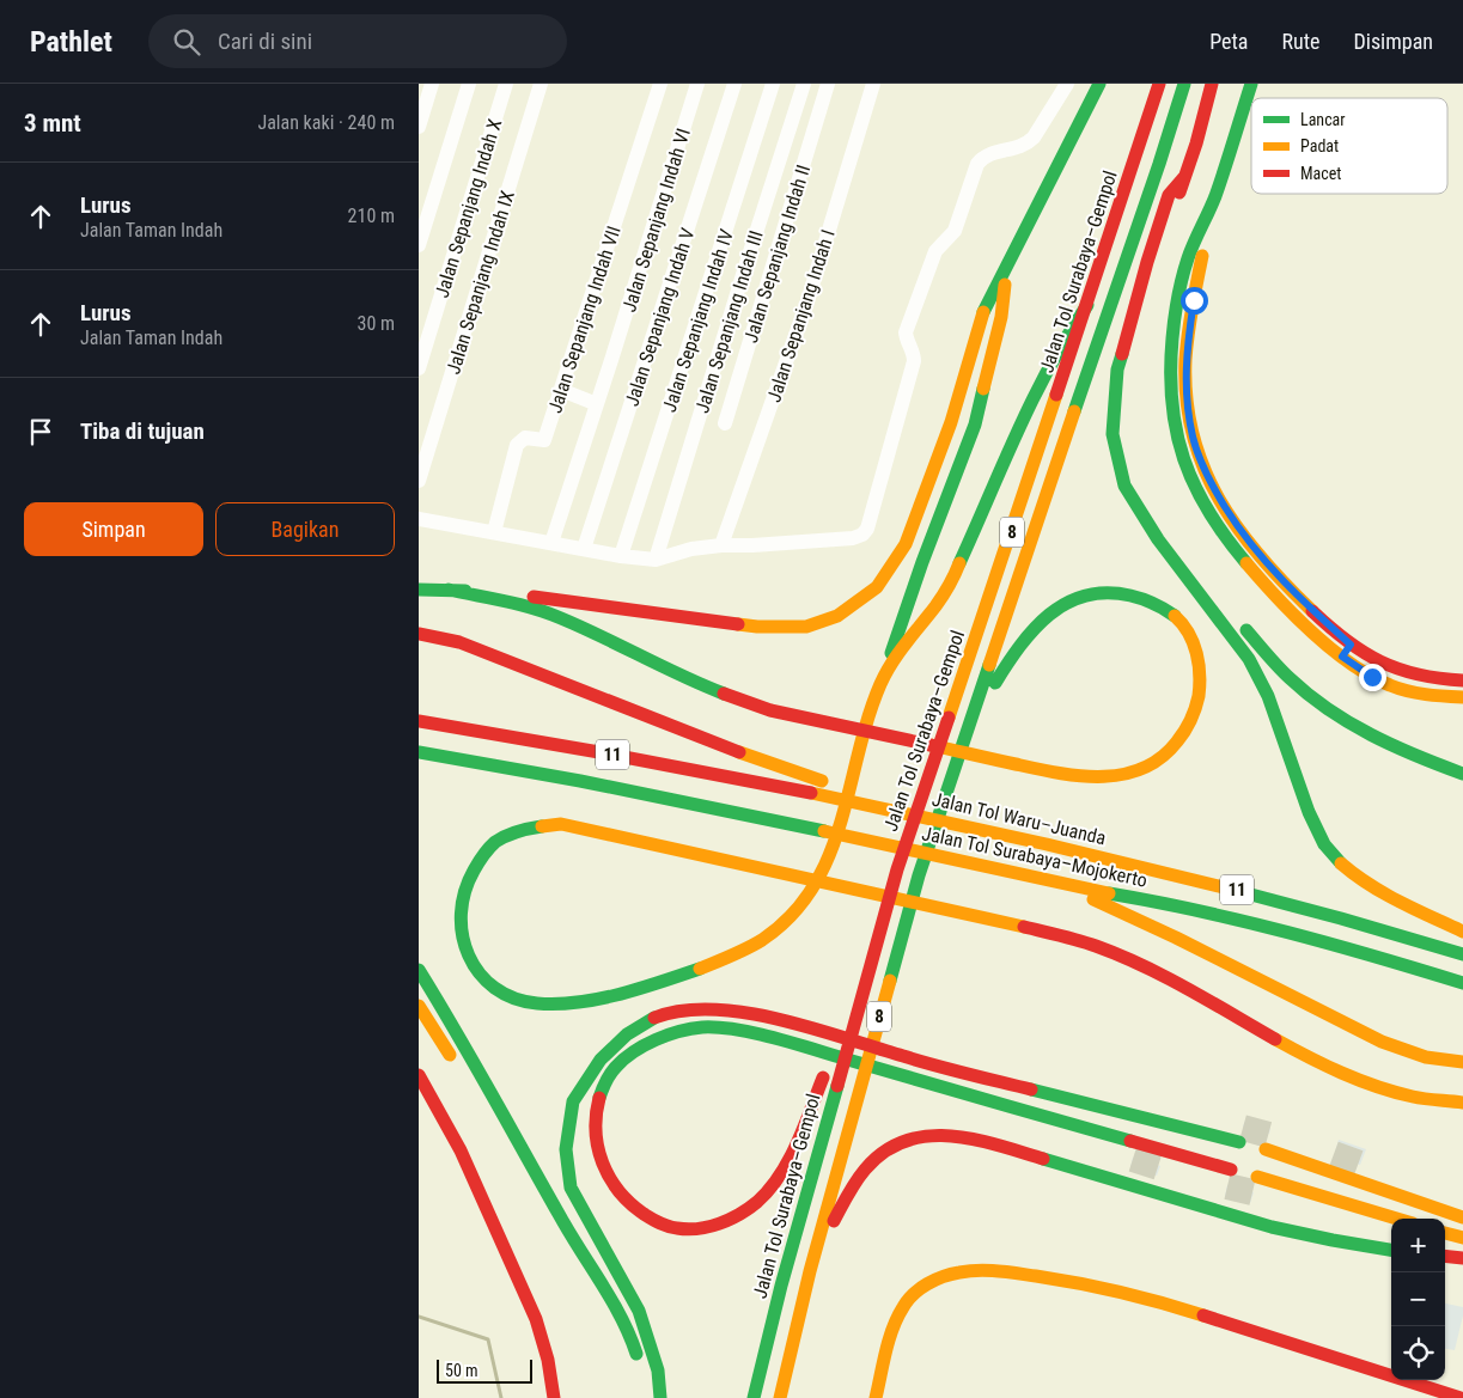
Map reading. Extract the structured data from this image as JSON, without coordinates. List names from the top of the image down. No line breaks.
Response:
{"streets":{"main road":["Jalan Tol Surabaya–Gempol","8","11","Jalan Tol Waru–Juanda","Jalan Tol Surabaya–Mojokerto"],"street":["Jalan Sepanjang Indah X","Jalan Sepanjang Indah VI","Jalan Sepanjang Indah II","Jalan Sepanjang Indah IX","Jalan Sepanjang Indah I","Jalan Sepanjang Indah V","Jalan Sepanjang Indah VII","Jalan Sepanjang Indah IV","Jalan Sepanjang Indah III"]},"legend":["Lancar","Padat","Macet"],"scale_bar":"50 m","page":{"header":"Pathlet","search":"Cari di sini","nav":["Peta","Rute","Disimpan"],"heading":["3 mnt","Jalan kaki · 240 m"],"list":[["Lurus","Jalan Taman Indah","210 m"],["Lurus","Jalan Taman Indah","30 m"],"Tiba di tujuan"],"buttons":["Simpan","Bagikan"],"map_buttons":["+","−"],"scale":"50 m"}}
